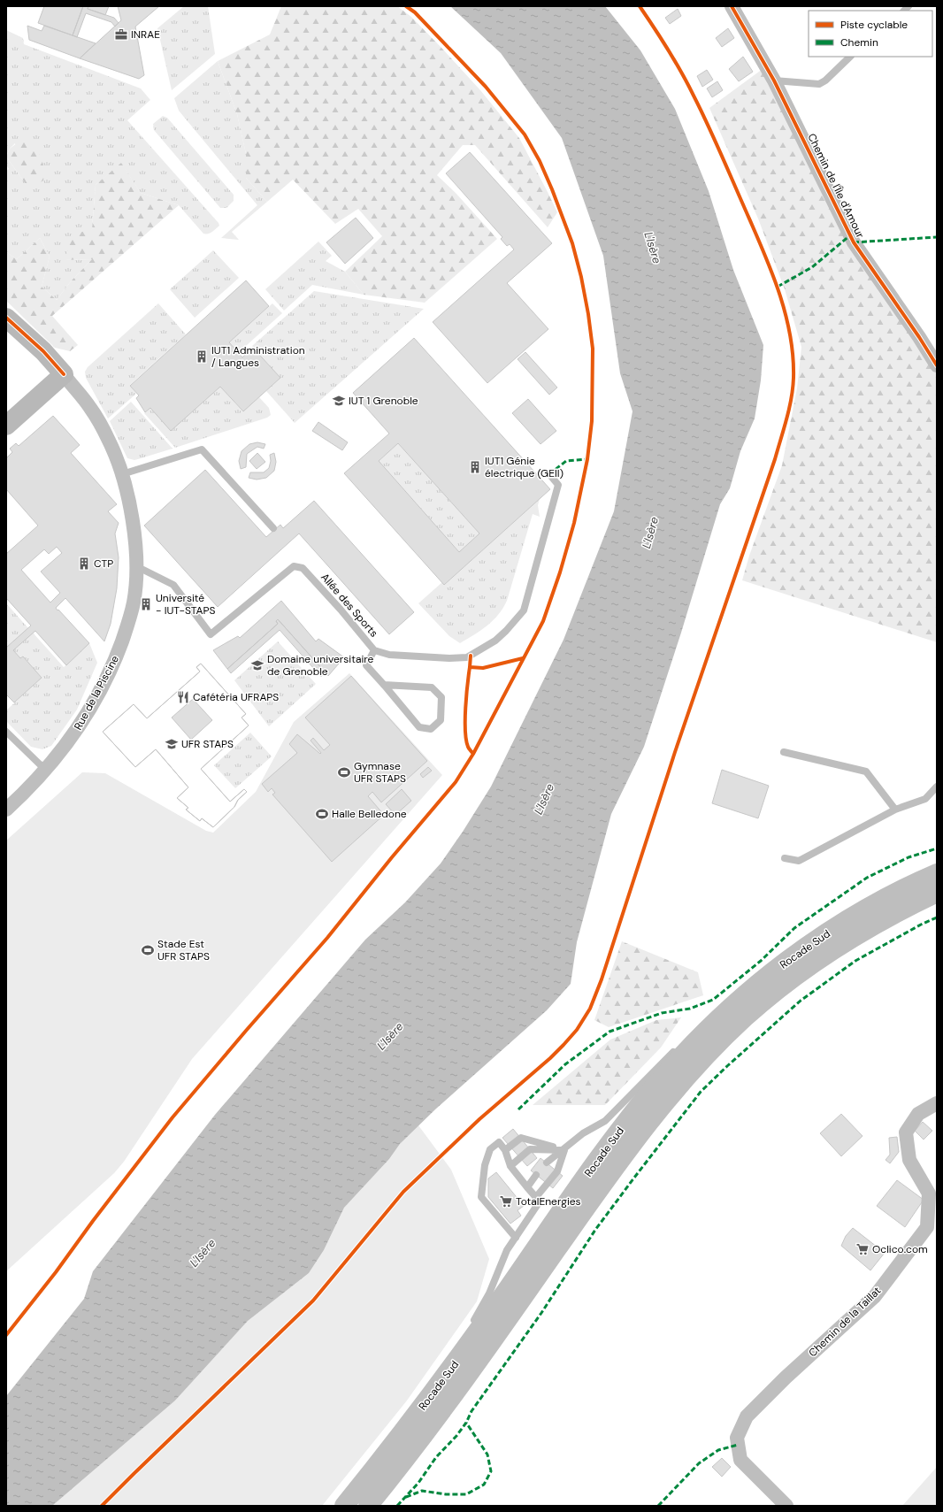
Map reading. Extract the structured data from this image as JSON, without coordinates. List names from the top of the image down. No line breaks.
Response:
{"streets":{"highway":["Rocade Sud"],"street":["Chemin de l'Île d'Amour","Rue de la Piscine","Chemin de la Taillat"],"lane":["Allée des Sports"]},"crossings":[["Allée des Sports","Rue de la Piscine"]],"water":["L'Isère"],"places":{"office":["INRAE"],"building":["IUT1 Administration / Langues","IUT1 Génie électrique (GEII)","CTP","Université - IUT-STAPS"],"school or university":["IUT 1 Grenoble","Domaine universitaire de Grenoble","UFR STAPS"],"restaurant":["Cafétéria UFRAPS"],"sports":["Gymnase UFR STAPS","Halle Belledone","Stade Est UFR STAPS"],"supermarket":["TotalEnergies","Oclico.com"]},"legend":["Piste cyclable","Chemin"]}
